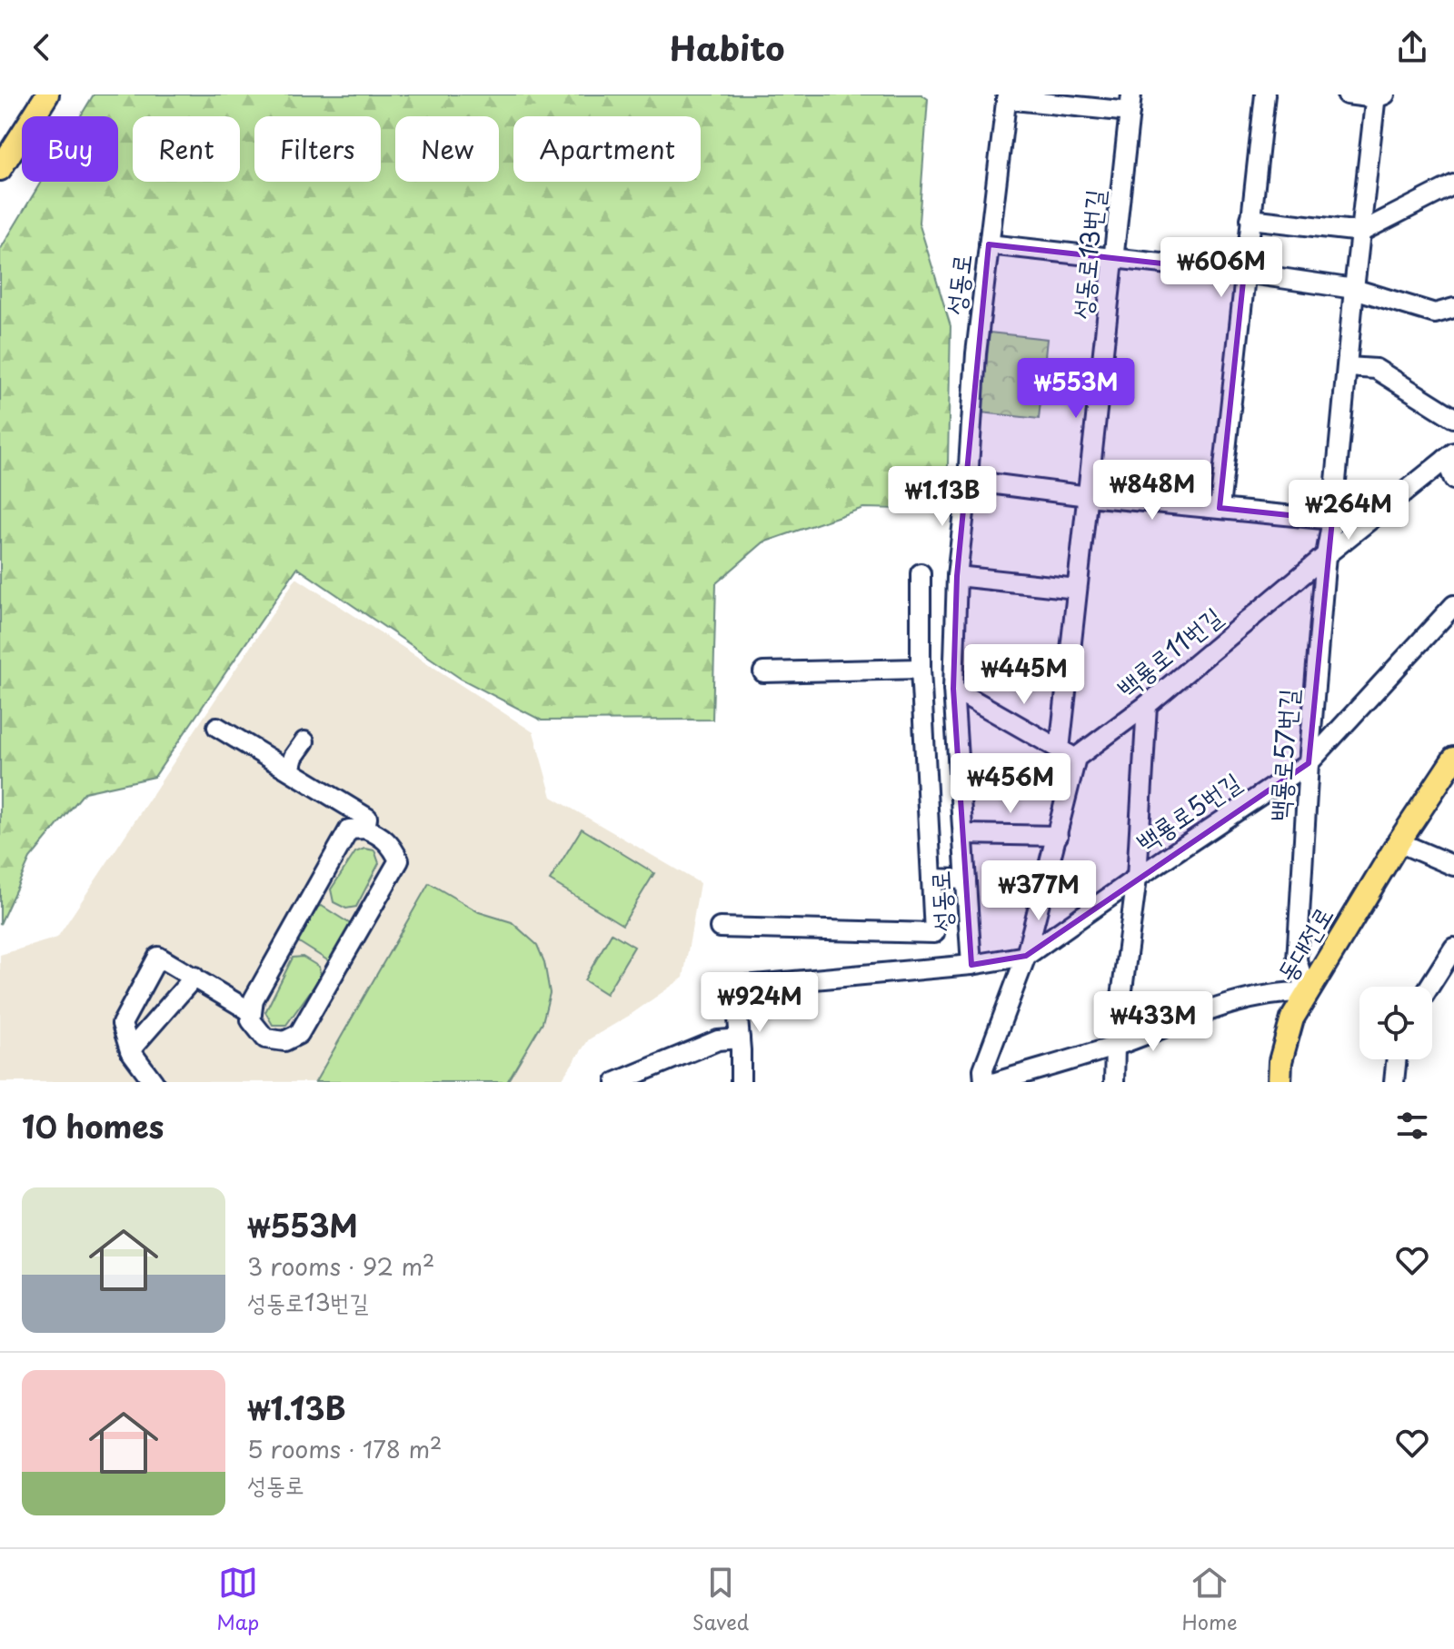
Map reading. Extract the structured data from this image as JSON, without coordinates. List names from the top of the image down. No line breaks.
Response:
{"streets":{"main road":["동대전로"],"street":["성동로13번길","성동로","백룡로11번길","백룡로57번길","백룡로5번길"]},"crossings":[["성동로13번길","성동로"],["성동로13번길","백룡로11번길"],["성동로","백룡로5번길"],["백룡로11번길","백룡로57번길"],["백룡로57번길","백룡로5번길"],["백룡로57번길","동대전로"]],"page":{"header":"Habito","chip":["Buy","Rent","Filters","New","Apartment"],"price":["₩606M","₩553M","₩848M","₩1.13B","₩264M","₩445M","₩456M","₩377M","₩924M","₩433M"],"heading":"10 homes","list":[{"name":"₩553M","note":"3 rooms · 92 m² · 성동로13번길"},{"name":"₩1.13B","note":"5 rooms · 178 m² · 성동로"}],"tabs":["Map","Saved","Home"]}}
